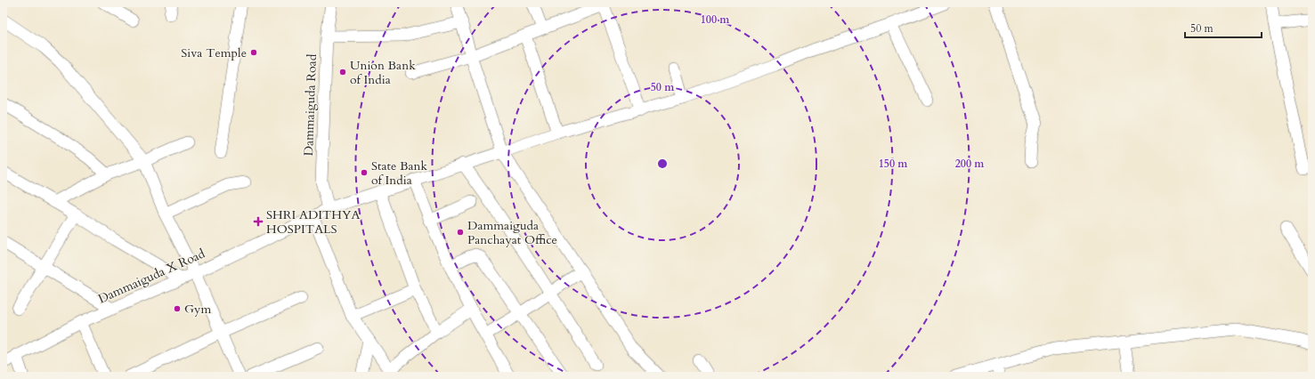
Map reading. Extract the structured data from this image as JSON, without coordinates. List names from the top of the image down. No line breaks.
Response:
{"streets":{"street":["Dammaiguda Road","Dammaiguda X Road"]},"crossings":[["Dammaiguda Road","Dammaiguda X Road"]],"places":{"other":["Siva Temple","Union Bank of India","State Bank of India","Dammaiguda Panchayat Office","Gym"],"health":["SHRI ADITHYA HOSPITALS"]},"scale_bar":"50 m","rings":["100 m","50 m","150 m","200 m"]}
